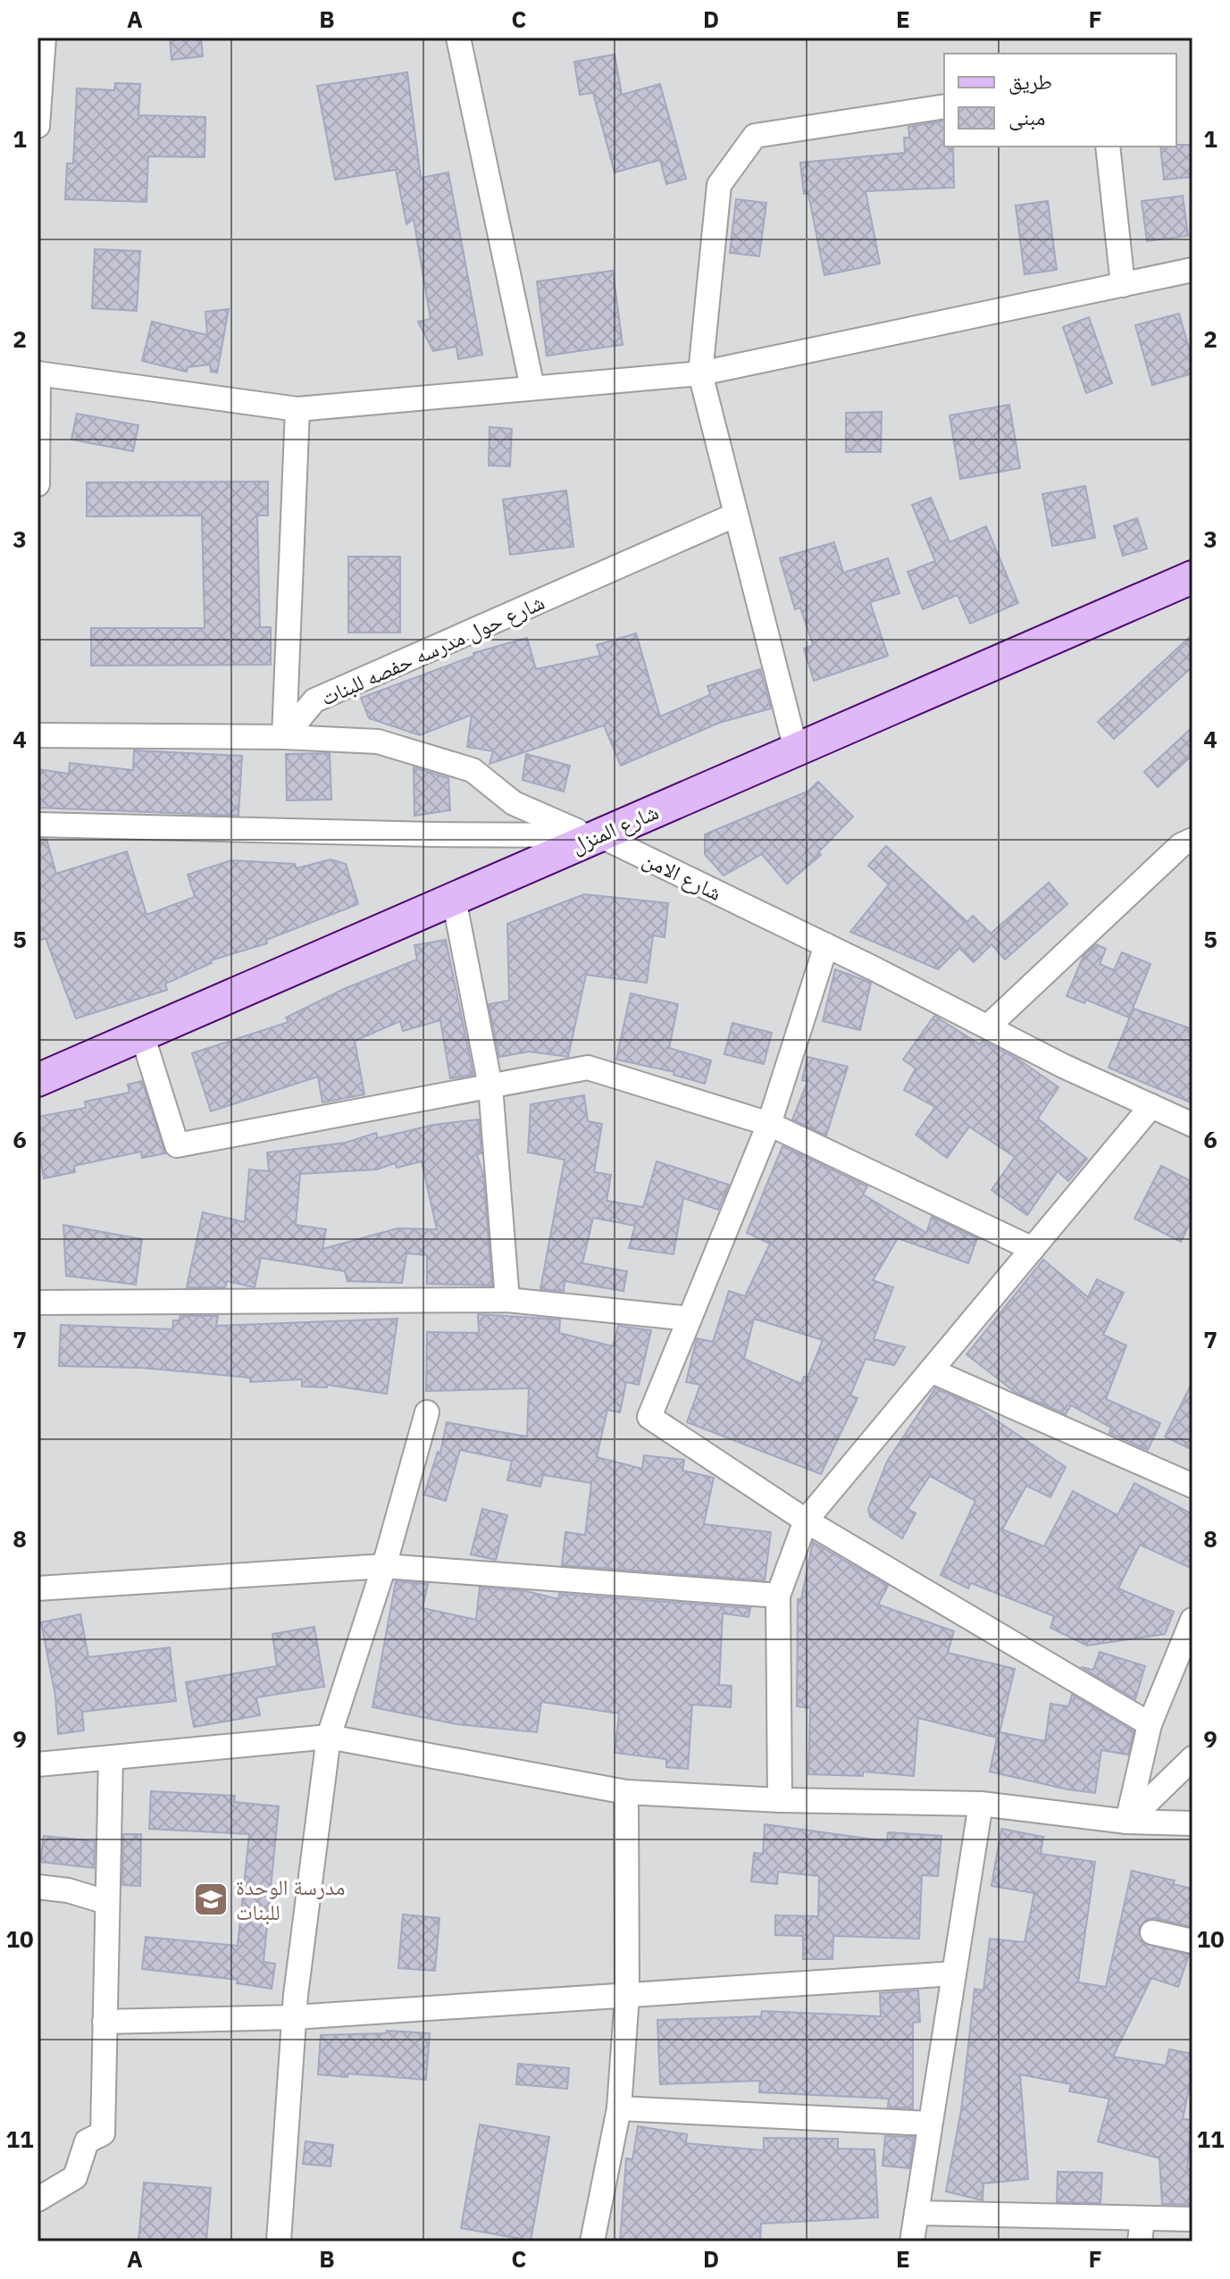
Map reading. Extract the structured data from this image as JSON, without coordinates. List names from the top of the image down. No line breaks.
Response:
{"streets":{"street":["شارع حول مدرسه حفصه للبنات","شارع المنزل","شارع الامن"]},"crossings":[["شارع المنزل","شارع الامن"]],"places":{"school or university":["مدرسة الوحدة للبنات"]},"legend":["طريق","مبنى"],"grid":{"columns":["A","B","C","D","E","F"],"rows":["1","2","3","4","5","6","7","8","9","10","11"]}}
